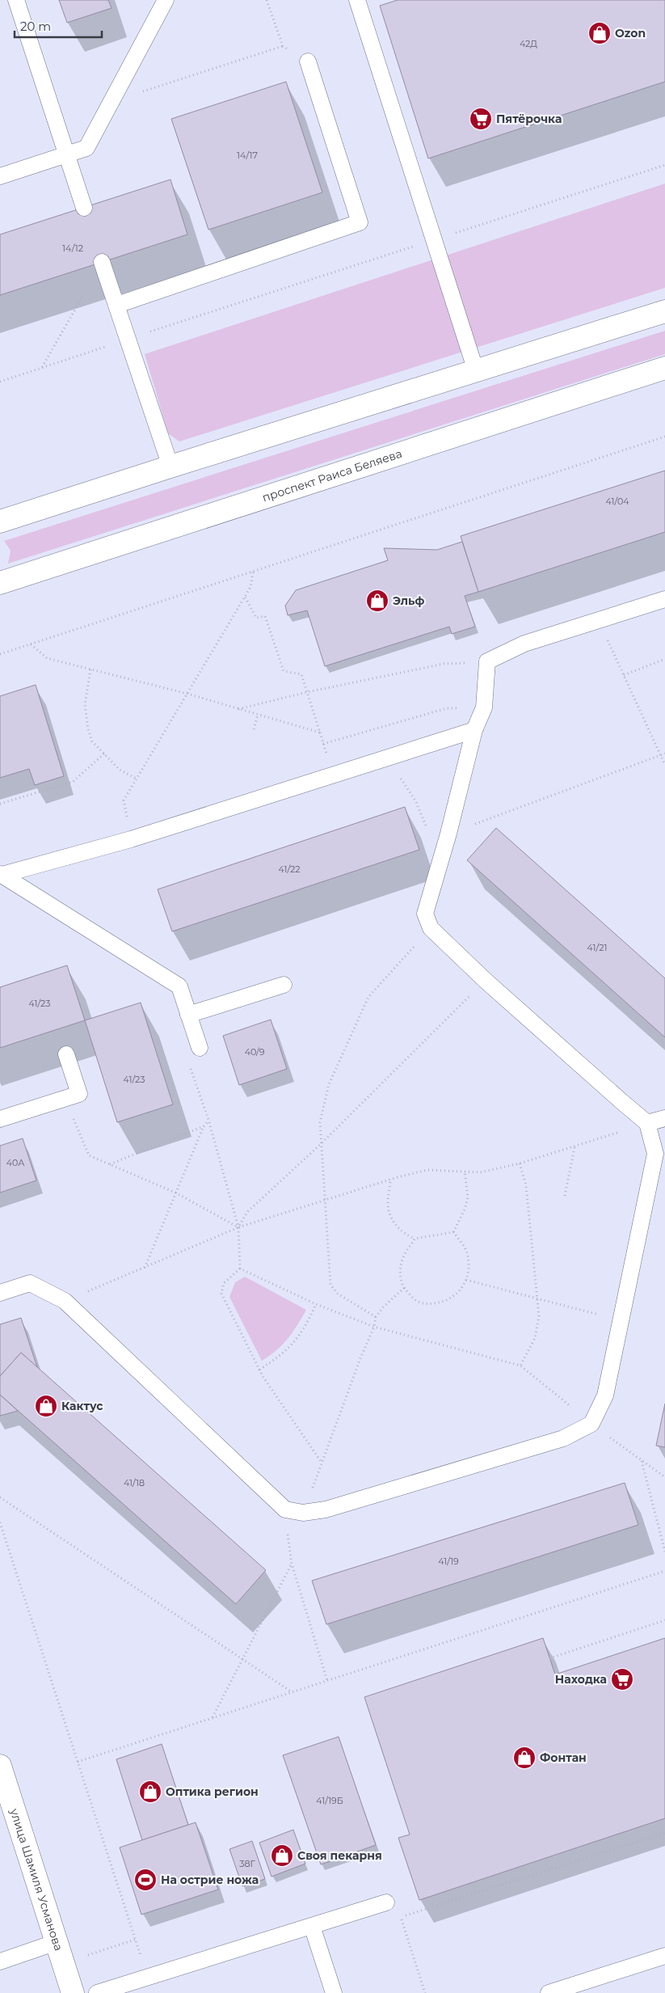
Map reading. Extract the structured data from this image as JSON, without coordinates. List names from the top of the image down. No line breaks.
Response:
{"streets":{"street":["проспект Раиса Беляева","улица Шамиля Усманова"]},"places":{"shop":["Ozon","Эльф","Кактус","Фонтан","Оптика регион","Своя пекарня"],"supermarket":["Пятёрочка","Находка"],"sports":["На острие ножа"]},"house_numbers":["42Д","14/17","14/12","41/04","41/22","41/21","41/23","40/9","41/23","40А","41/18","41/19","41/19Б","38Г"],"scale_bar":"20 m"}
